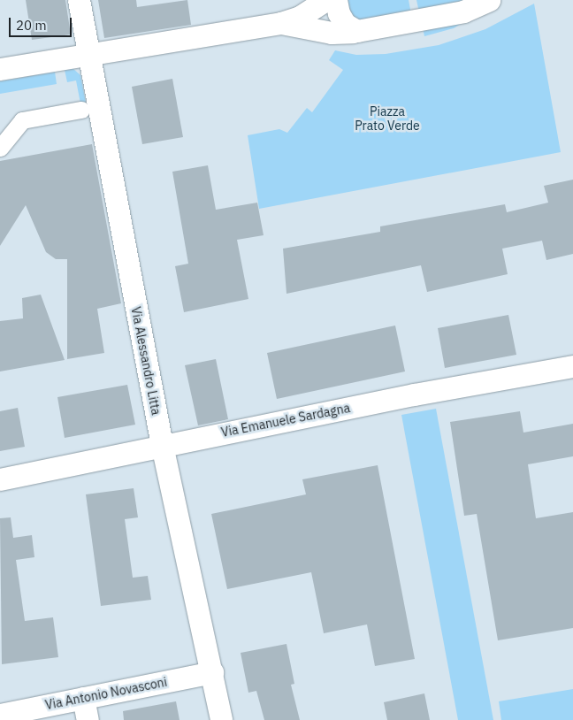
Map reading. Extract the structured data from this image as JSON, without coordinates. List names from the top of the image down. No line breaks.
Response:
{"streets":{"street":["Via Alessandro Litta","Via Emanuele Sardagna","Via Antonio Novasconi"]},"crossings":[["Via Alessandro Litta","Via Emanuele Sardagna"],["Via Alessandro Litta","Via Antonio Novasconi"]],"parks":["Piazza Prato Verde"],"scale_bar":"20 m"}
